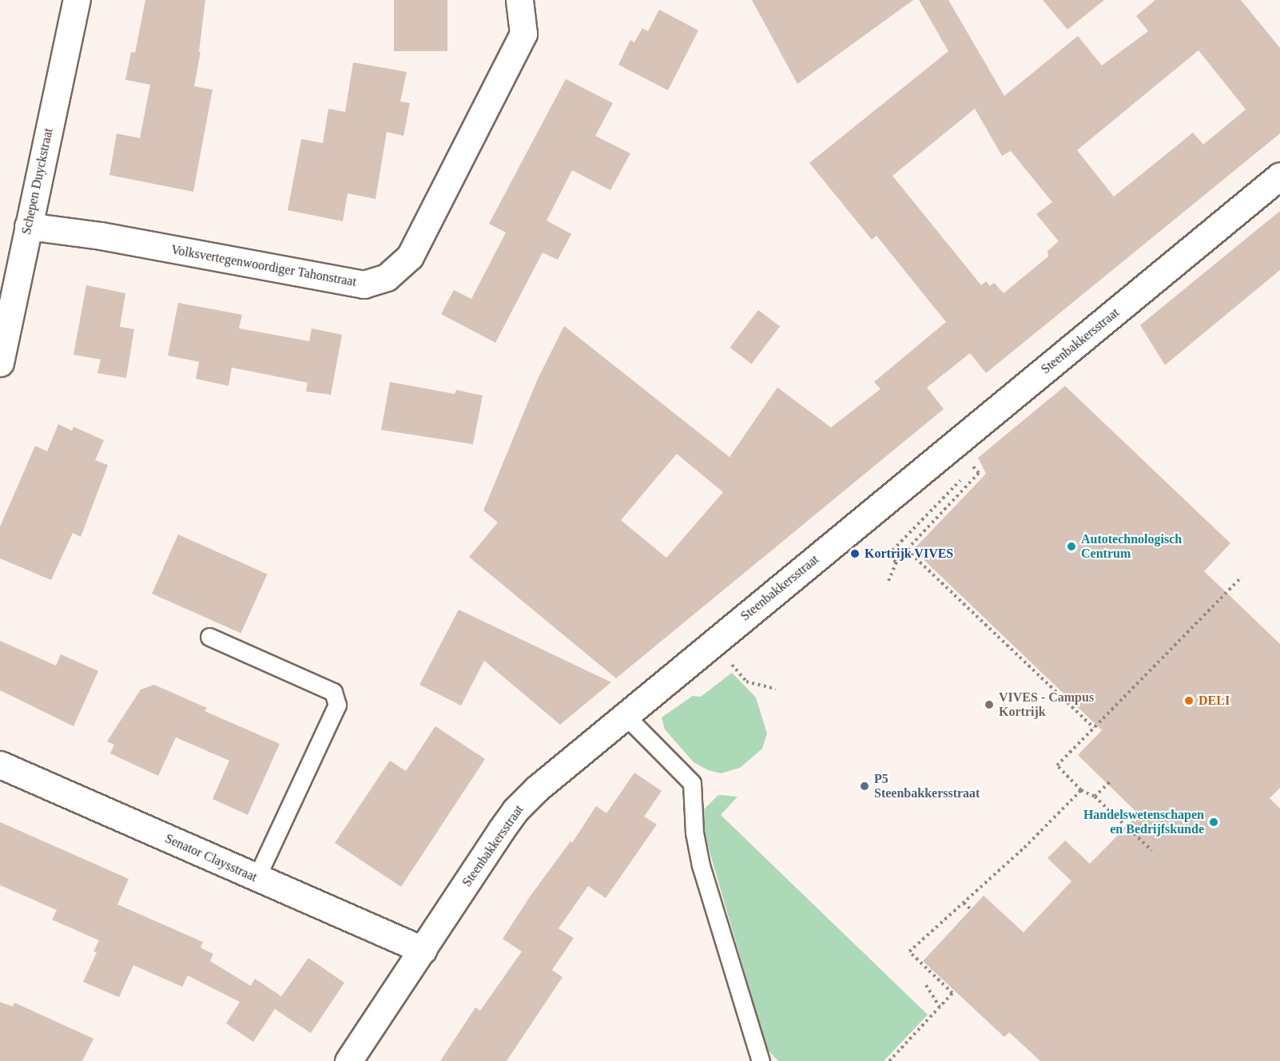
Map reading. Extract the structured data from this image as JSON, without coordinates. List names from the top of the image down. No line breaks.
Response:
{"streets":{"street":["Schepen Duyckstraat","Volksvertegenwoordiger Tahonstraat","Steenbakkersstraat","Senator Claysstraat"]},"crossings":[["Schepen Duyckstraat","Volksvertegenwoordiger Tahonstraat"],["Steenbakkersstraat","Senator Claysstraat"]],"places":["Autotechnologisch Centrum","Kortrijk VIVES","DELI","VIVES - Campus Kortrijk","P5 Steenbakkersstraat","Handelswetenschapen en Bedrijfskunde"]}
